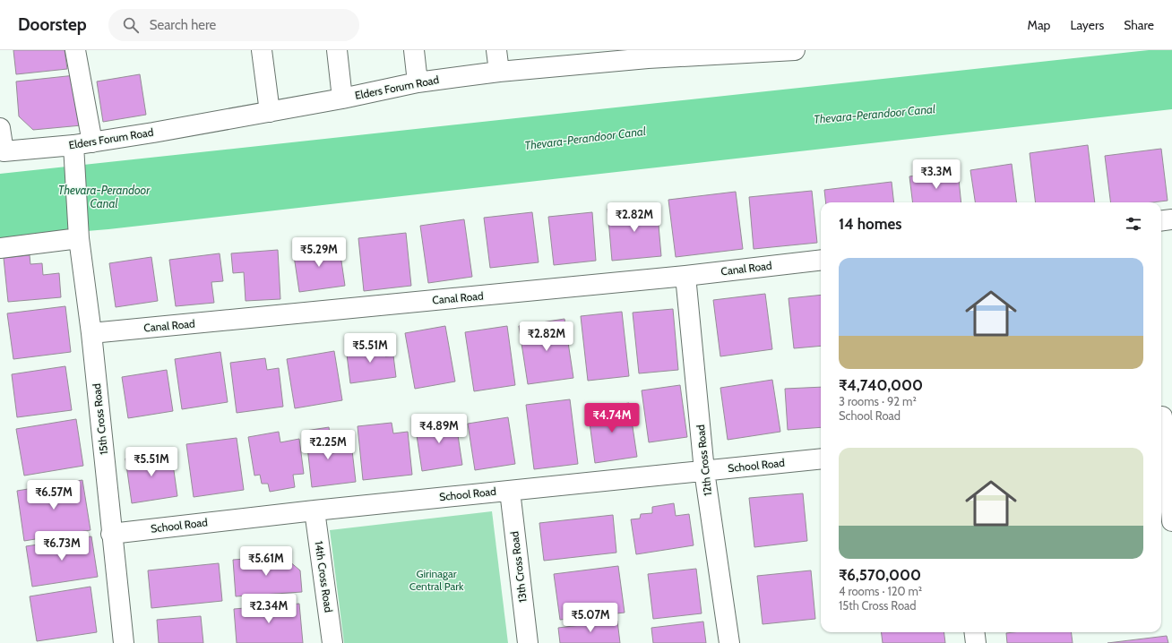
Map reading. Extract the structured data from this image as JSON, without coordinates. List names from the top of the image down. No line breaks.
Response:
{"streets":{"street":["Elders Forum Road","Canal Road","15th Cross Road","12th Cross Road","School Road","13th Cross Road","14th Cross Road"]},"crossings":[["Elders Forum Road","15th Cross Road"],["Canal Road","15th Cross Road"],["Canal Road","12th Cross Road"],["15th Cross Road","School Road"],["12th Cross Road","School Road"],["School Road","13th Cross Road"],["School Road","14th Cross Road"]],"water":["Thevara-Perandoor Canal"],"parks":["Girinagar Central Park"],"page":{"header":"Doorstep","search":"Search here","nav":["Map","Layers","Share"],"price":["₹3.3M","₹2.82M","₹5.29M","₹2.82M","₹5.51M","₹4.74M","₹4.89M","₹2.25M","₹5.51M","₹6.57M","₹6.73M","₹5.61M","₹2.34M","₹5.07M"],"heading":"14 homes","list":[{"name":"₹4,740,000","note":"3 rooms · 92 m² · School Road"},{"name":"₹6,570,000","note":"4 rooms · 120 m² · 15th Cross Road"}]}}
